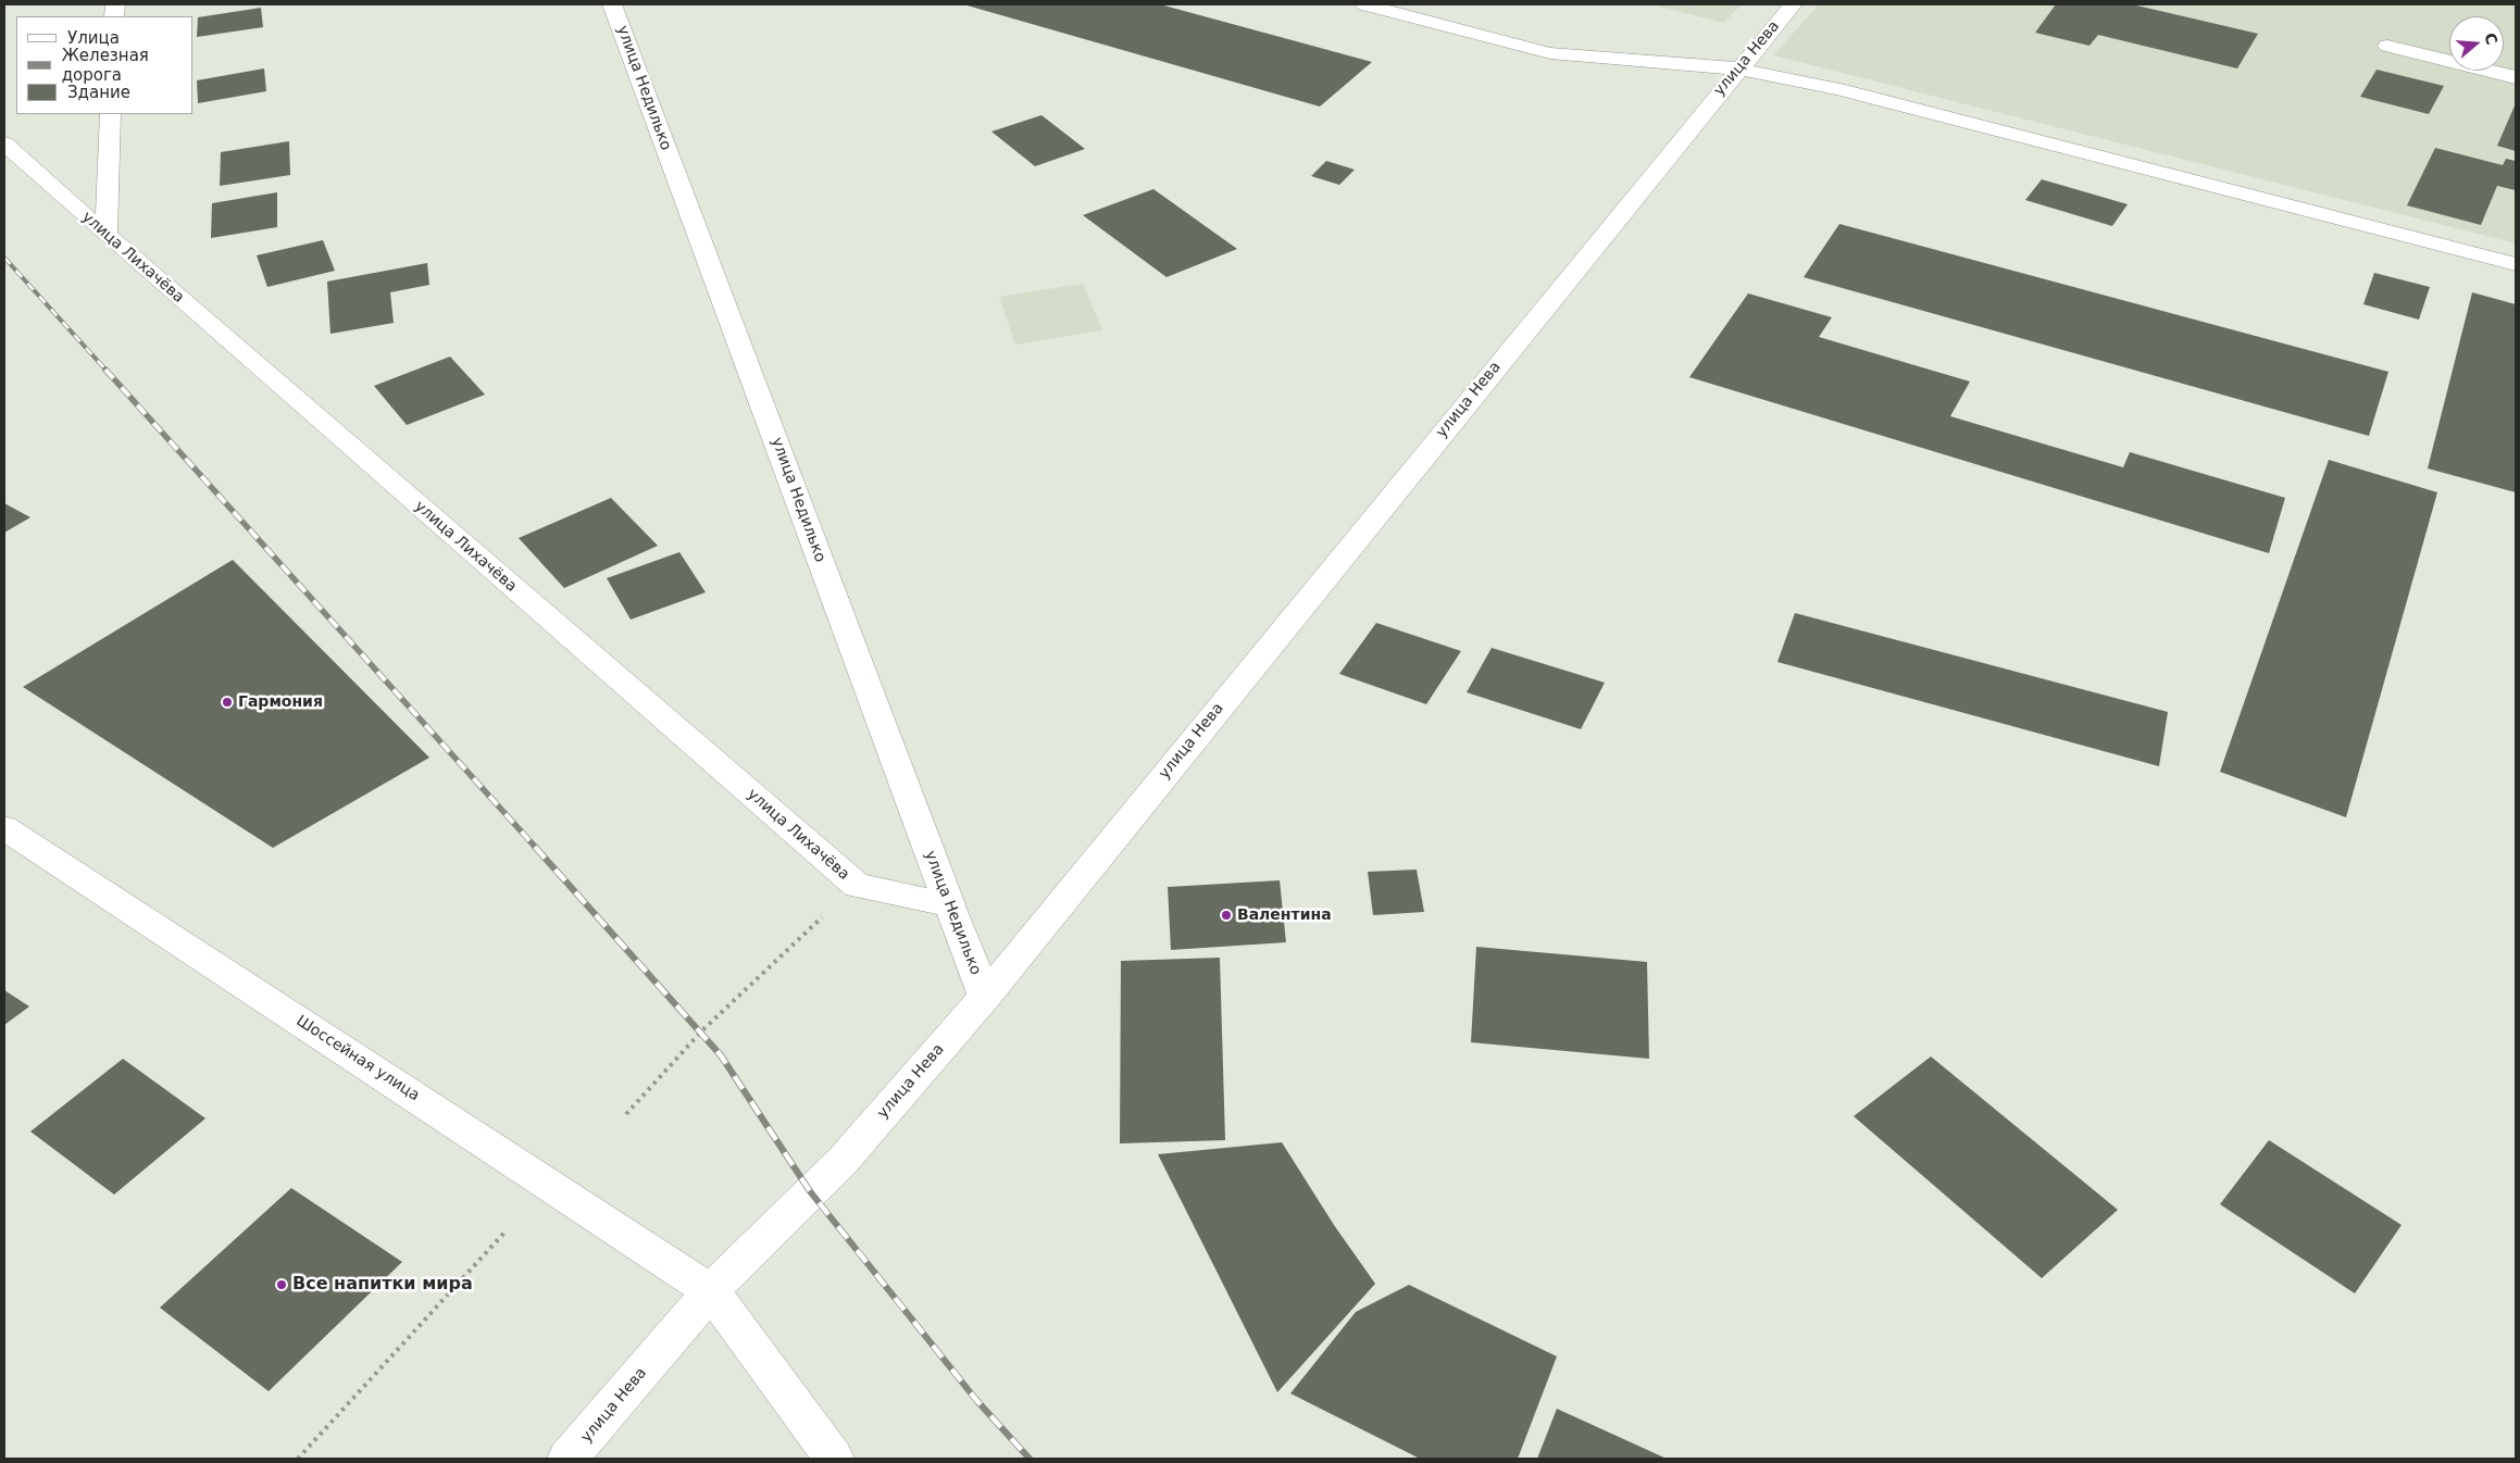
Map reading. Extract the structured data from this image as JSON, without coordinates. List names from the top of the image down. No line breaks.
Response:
{"streets":{"street":["улица Нева","улица Недилько","улица Лихачёва","Шоссейная улица"]},"crossings":[["улица Нева","улица Недилько"],["улица Нева","Шоссейная улица"],["улица Недилько","улица Лихачёва"]],"places":["Гармония","Валентина","Все напитки мира"],"legend":["Улица","Железная дорога","Здание"],"north":"right"}
